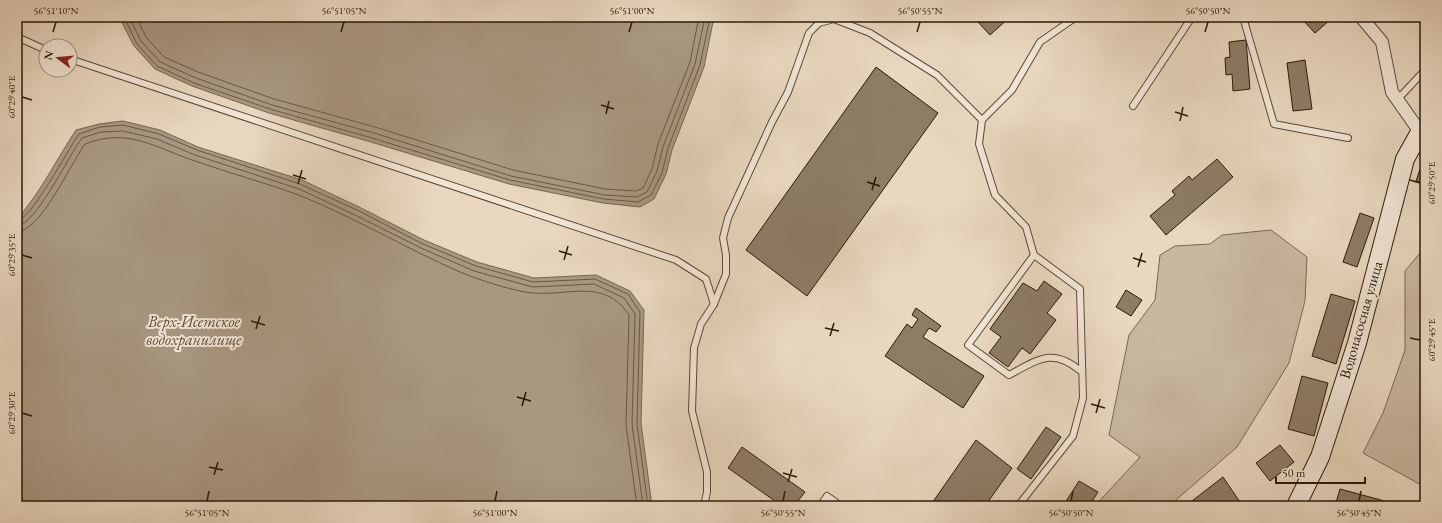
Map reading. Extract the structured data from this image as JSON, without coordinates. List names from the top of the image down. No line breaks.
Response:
{"streets":{"street":["Водонасосная улица"]},"water":["Верх-Исетское водохранилище"],"scale_bar":"50 m","north":"left","coordinates":["56°51'10\"N","56°51'05\"N","56°51'00\"N","56°50'55\"N","56°50'50\"N","60°29'40\"E","60°29'50\"E","60°29'35\"E","60°29'45\"E","60°29'30\"E","56°50'45\"N"]}
